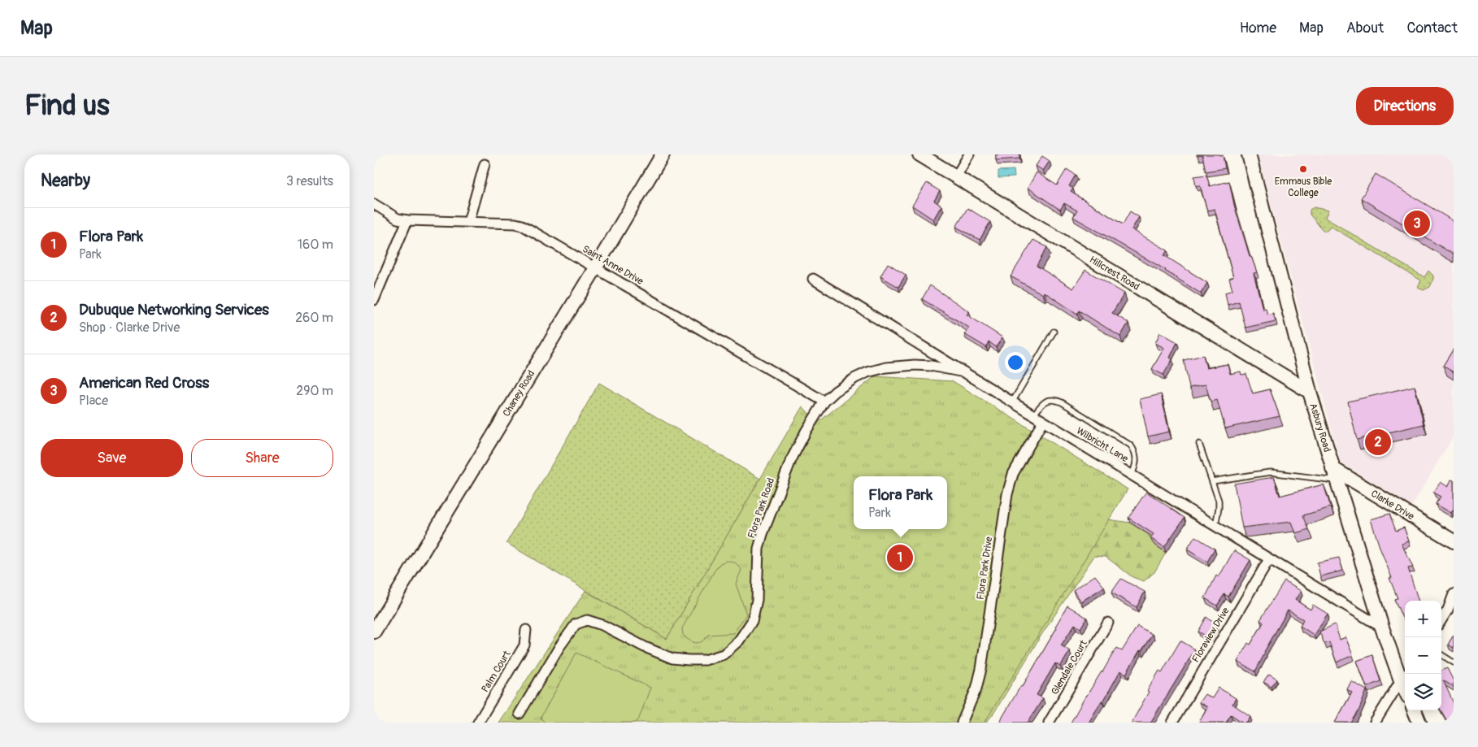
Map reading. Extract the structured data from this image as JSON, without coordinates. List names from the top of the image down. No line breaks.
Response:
{"streets":{"street":["Saint Anne Drive","Hillcrest Road","Chaney Road","Asbury Road","Wilbricht Lane","Clarke Drive","Flora Park Road","Flora Park Drive","Floraview Drive","Glendale Court","Palm Court"]},"crossings":[["Saint Anne Drive","Chaney Road"],["Saint Anne Drive","Flora Park Road"],["Hillcrest Road","Asbury Road"],["Asbury Road","Wilbricht Lane"],["Asbury Road","Clarke Drive"],["Wilbricht Lane","Flora Park Road"],["Wilbricht Lane","Flora Park Drive"],["Wilbricht Lane","Floraview Drive"]],"places":["Emmaus Bible College"],"page":{"header":"Map","nav":["Home","Map","About","Contact"],"buttons":["Directions",["Save","Share"]],"title":"Find us","heading":["Nearby","3 results"],"list":[{"mark":"1","name":"Flora Park","note":"Park","value":"160 m"},{"mark":"2","name":"Dubuque Networking Services","note":"Shop · Clarke Drive","value":"260 m"},{"mark":"3","name":"American Red Cross","note":"Place","value":"290 m"}],"pins":["3","2","1"],"popup":["Flora Park","Park"],"map_buttons":["+","−"]}}
